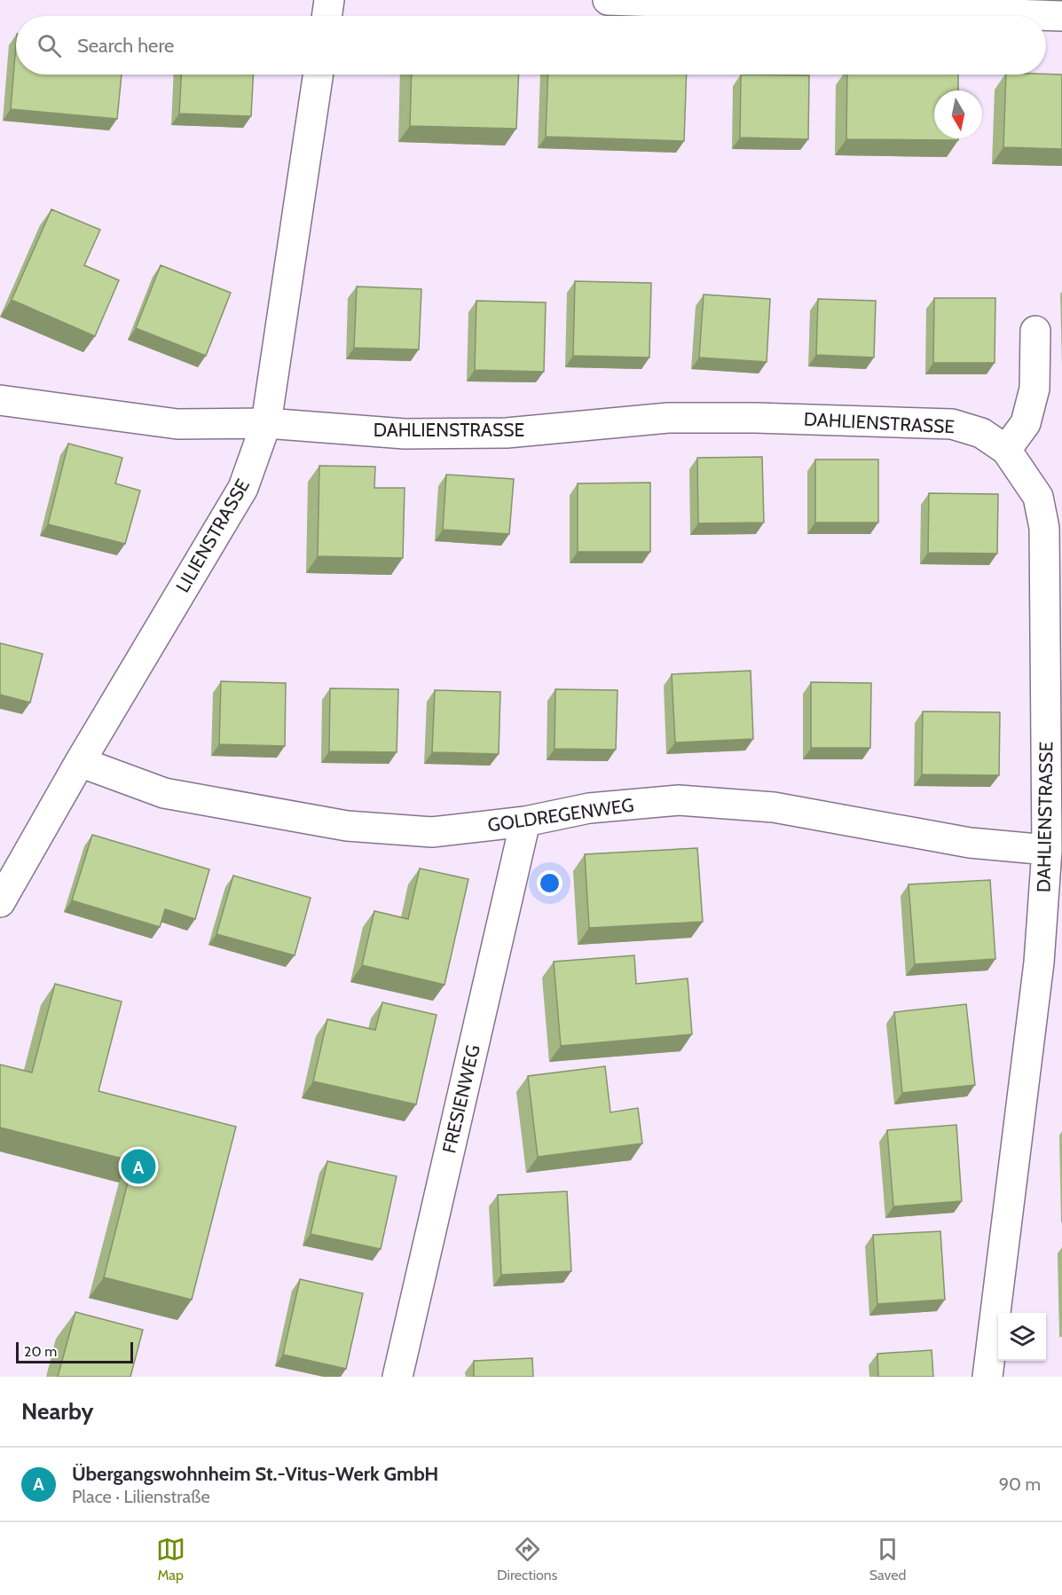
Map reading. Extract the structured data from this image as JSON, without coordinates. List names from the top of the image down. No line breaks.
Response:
{"streets":{"street":["DAHLIENSTRASSE","LILIENSTRASSE","GOLDREGENWEG","FRESIENWEG"]},"crossings":[["DAHLIENSTRASSE","LILIENSTRASSE"],["DAHLIENSTRASSE","GOLDREGENWEG"],["LILIENSTRASSE","GOLDREGENWEG"],["GOLDREGENWEG","FRESIENWEG"]],"scale_bar":"20 m","north":"bottom","page":{"search":"Search here","pins":"A","scale":"20 m","heading":"Nearby","list":[{"mark":"A","name":"Übergangswohnheim St.-Vitus-Werk GmbH","note":"Place · Lilienstraße","value":"90 m"}],"nav":["Map","Directions","Saved"]}}
